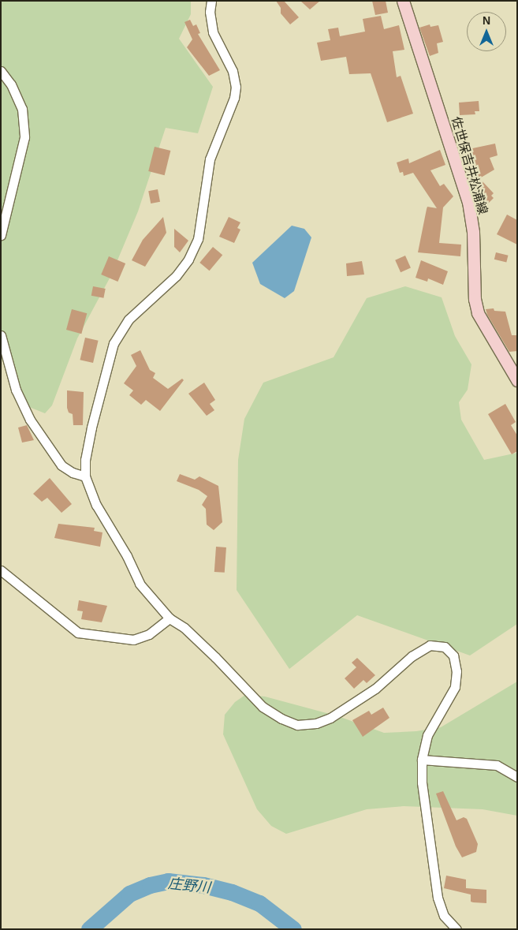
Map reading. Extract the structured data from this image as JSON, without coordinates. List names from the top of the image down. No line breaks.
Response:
{"streets":{"main road":["佐世保吉井松浦線"]},"water":["庄野川"],"north":"top"}
